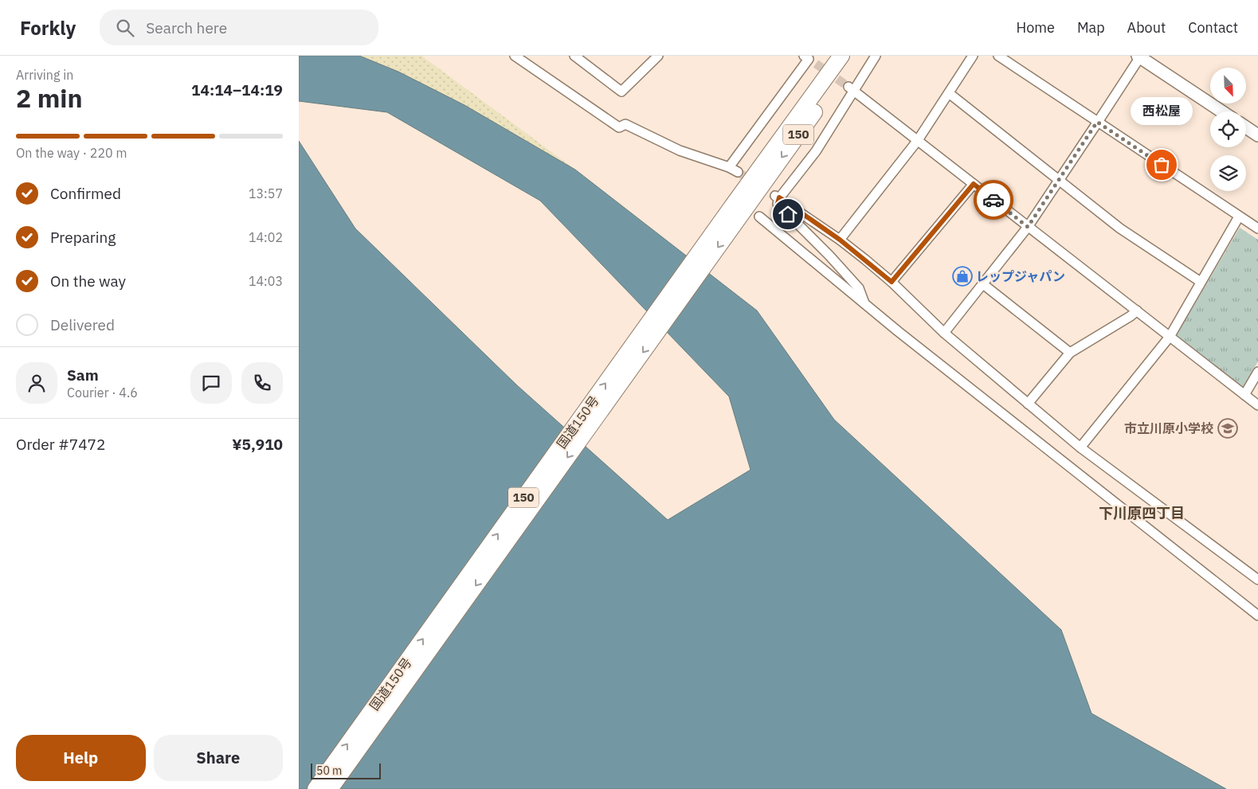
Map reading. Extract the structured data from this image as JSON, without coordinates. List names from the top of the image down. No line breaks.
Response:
{"streets":{"highway":["150","国道150号"]},"districts":["下川原四丁目"],"places":{"other":["西松屋"],"shop":["レップジャパン"],"school or university":["市立川原小学校"]},"scale_bar":"50 m","north":"bottom right","page":{"header":"Forkly","search":"Search here","nav":["Home","Map","About","Contact"],"heading":["2 min","Arriving in","14:14–14:19"],"panel":["Sam","Courier · 4.6","Order #7472","¥5,910"],"bubble":"西松屋","bar":"On the way · 220 m","list":[["Confirmed","13:57"],["Preparing","14:02"],["On the way","14:03"],"Delivered"],"buttons":["Help","Share"],"scale":"50 m"}}
